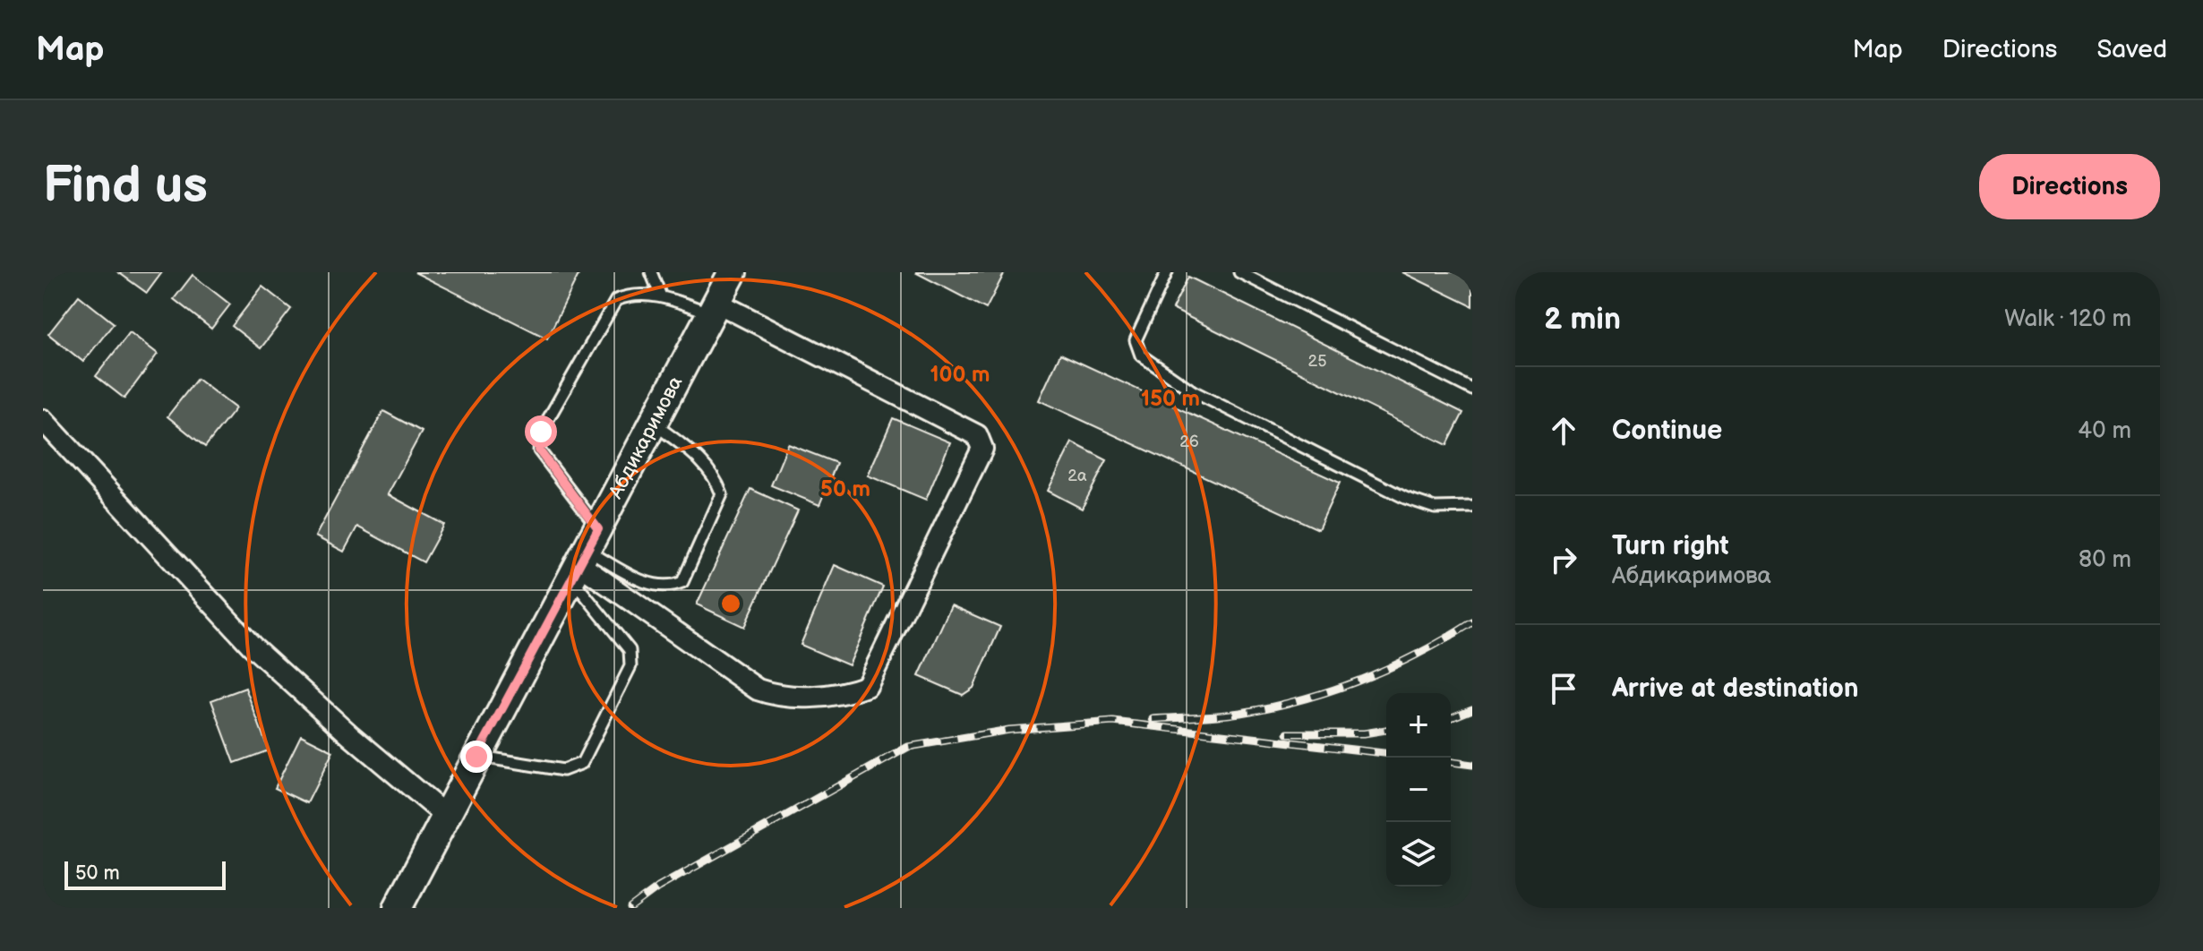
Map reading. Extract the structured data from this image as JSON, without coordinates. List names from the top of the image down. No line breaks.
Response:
{"streets":{"main road":["Абдикаримова"]},"house_numbers":["25","26","2а"],"scale_bar":"50 m","page":{"header":"Map","nav":["Map","Directions","Saved"],"buttons":"Directions","title":"Find us","heading":["2 min","Walk · 120 m"],"list":[["Continue","40 m"],["Turn right","Абдикаримова","80 m"],"Arrive at destination"],"map_buttons":["+","−"],"scale":"50 m"},"rings":["100 m","150 m","50 m"]}
